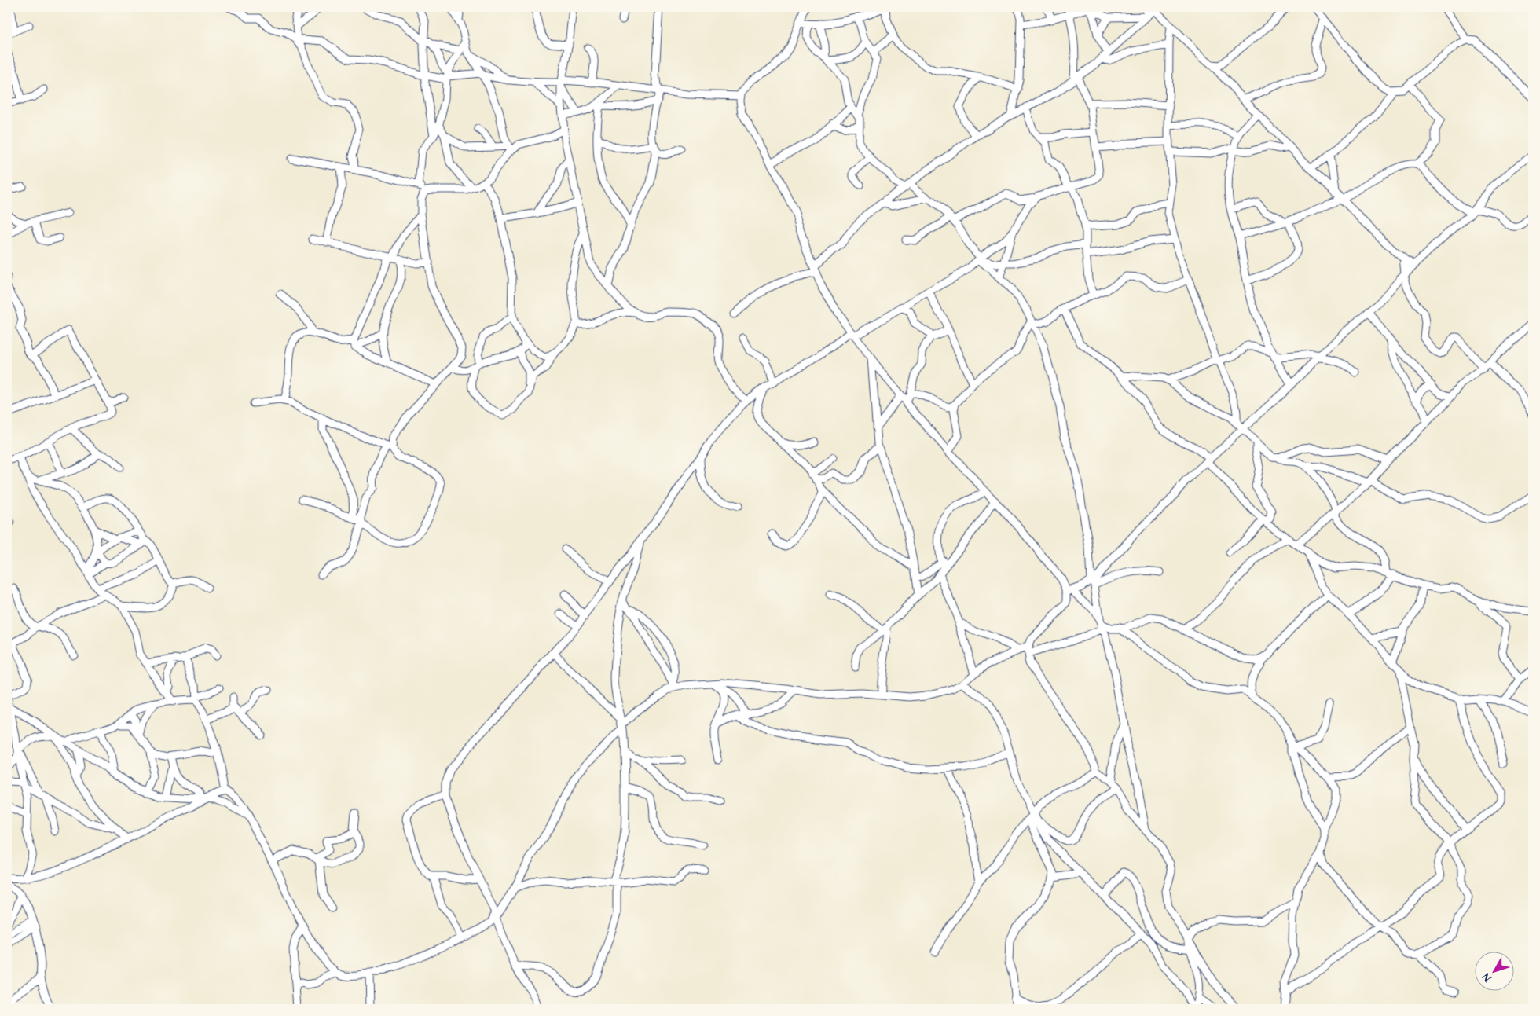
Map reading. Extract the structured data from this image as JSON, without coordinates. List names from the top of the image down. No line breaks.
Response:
{"north":"bottom left"}
